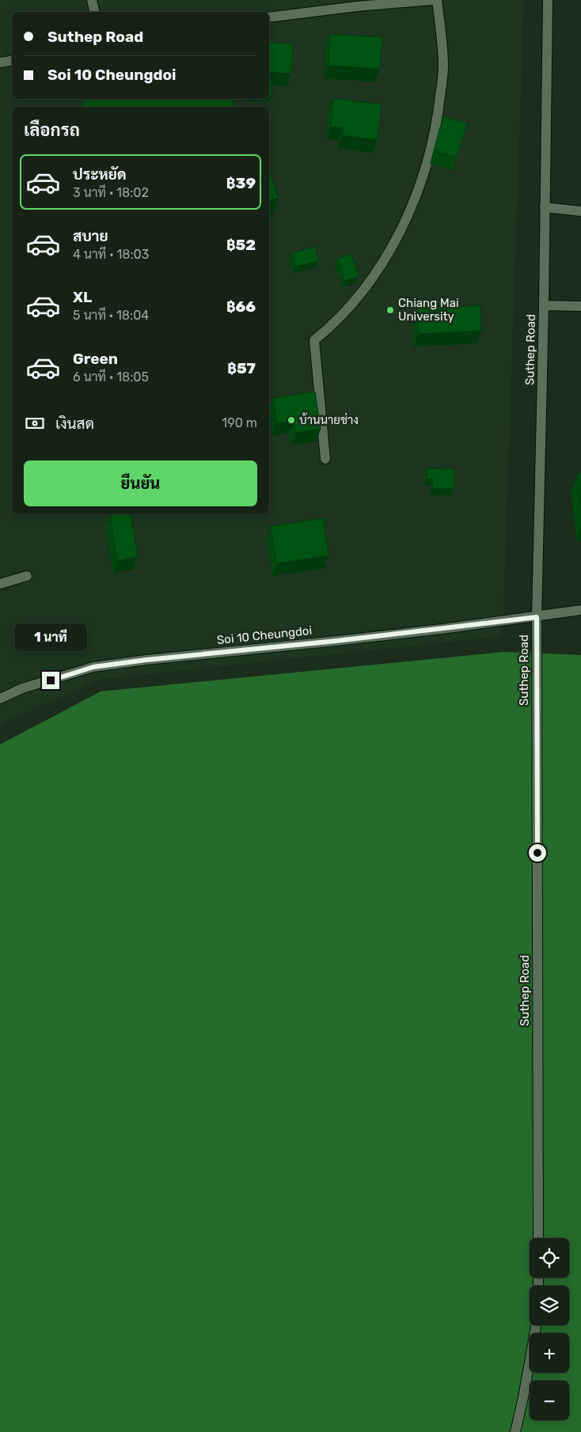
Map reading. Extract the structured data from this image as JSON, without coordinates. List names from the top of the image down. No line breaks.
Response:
{"streets":{"street":["Suthep Road","Soi 10 Cheungdoi"]},"crossings":[["Suthep Road","Soi 10 Cheungdoi"]],"places":["Chiang Mai University","บ้านนายช่าง"],"page":{"banner":["Suthep Road","Soi 10 Cheungdoi"],"heading":"เลือกรถ","list":[{"name":"ประหยัด","note":"3 นาที · 18:02","value":"฿39"},{"name":"สบาย","note":"4 นาที · 18:03","value":"฿52"},{"name":"XL","note":"5 นาที · 18:04","value":"฿66"},{"name":"Green","note":"6 นาที · 18:05","value":"฿57"}],"pay":["เงินสด","190 m"],"buttons":"ยืนยัน","bubble":"1 นาที","map_buttons":["+","−"]}}
